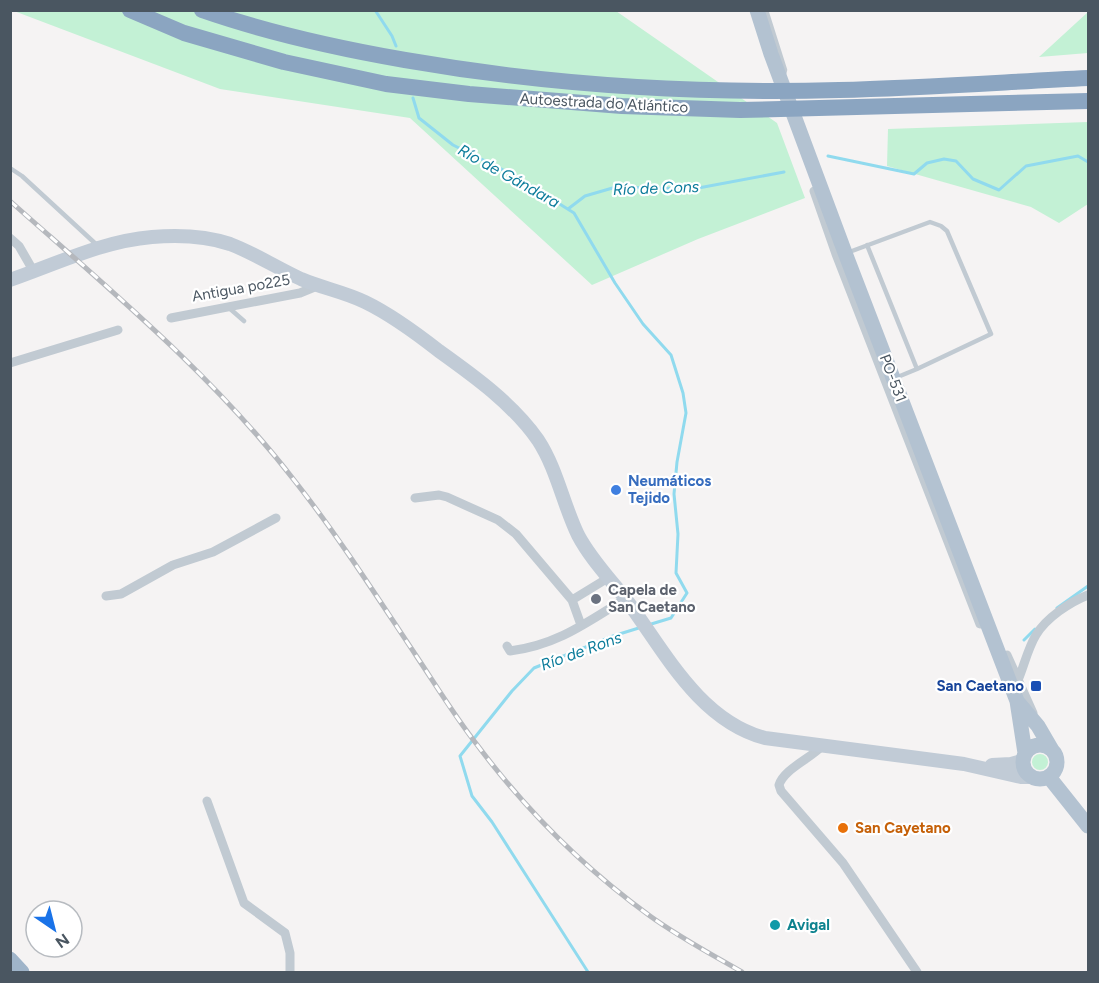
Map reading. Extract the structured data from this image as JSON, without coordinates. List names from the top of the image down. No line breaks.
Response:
{"streets":{"highway":["Autoestrada do Atlántico"],"main road":["PO-531"],"street":["Antigua po225"]},"water":["Río de Gándara","Río de Cons","Río de Rons"],"places":{"other":["Neumáticos Tejido","Capela de San Caetano","San Cayetano","Avigal"],"transit":["San Caetano"]},"north":"bottom right"}
